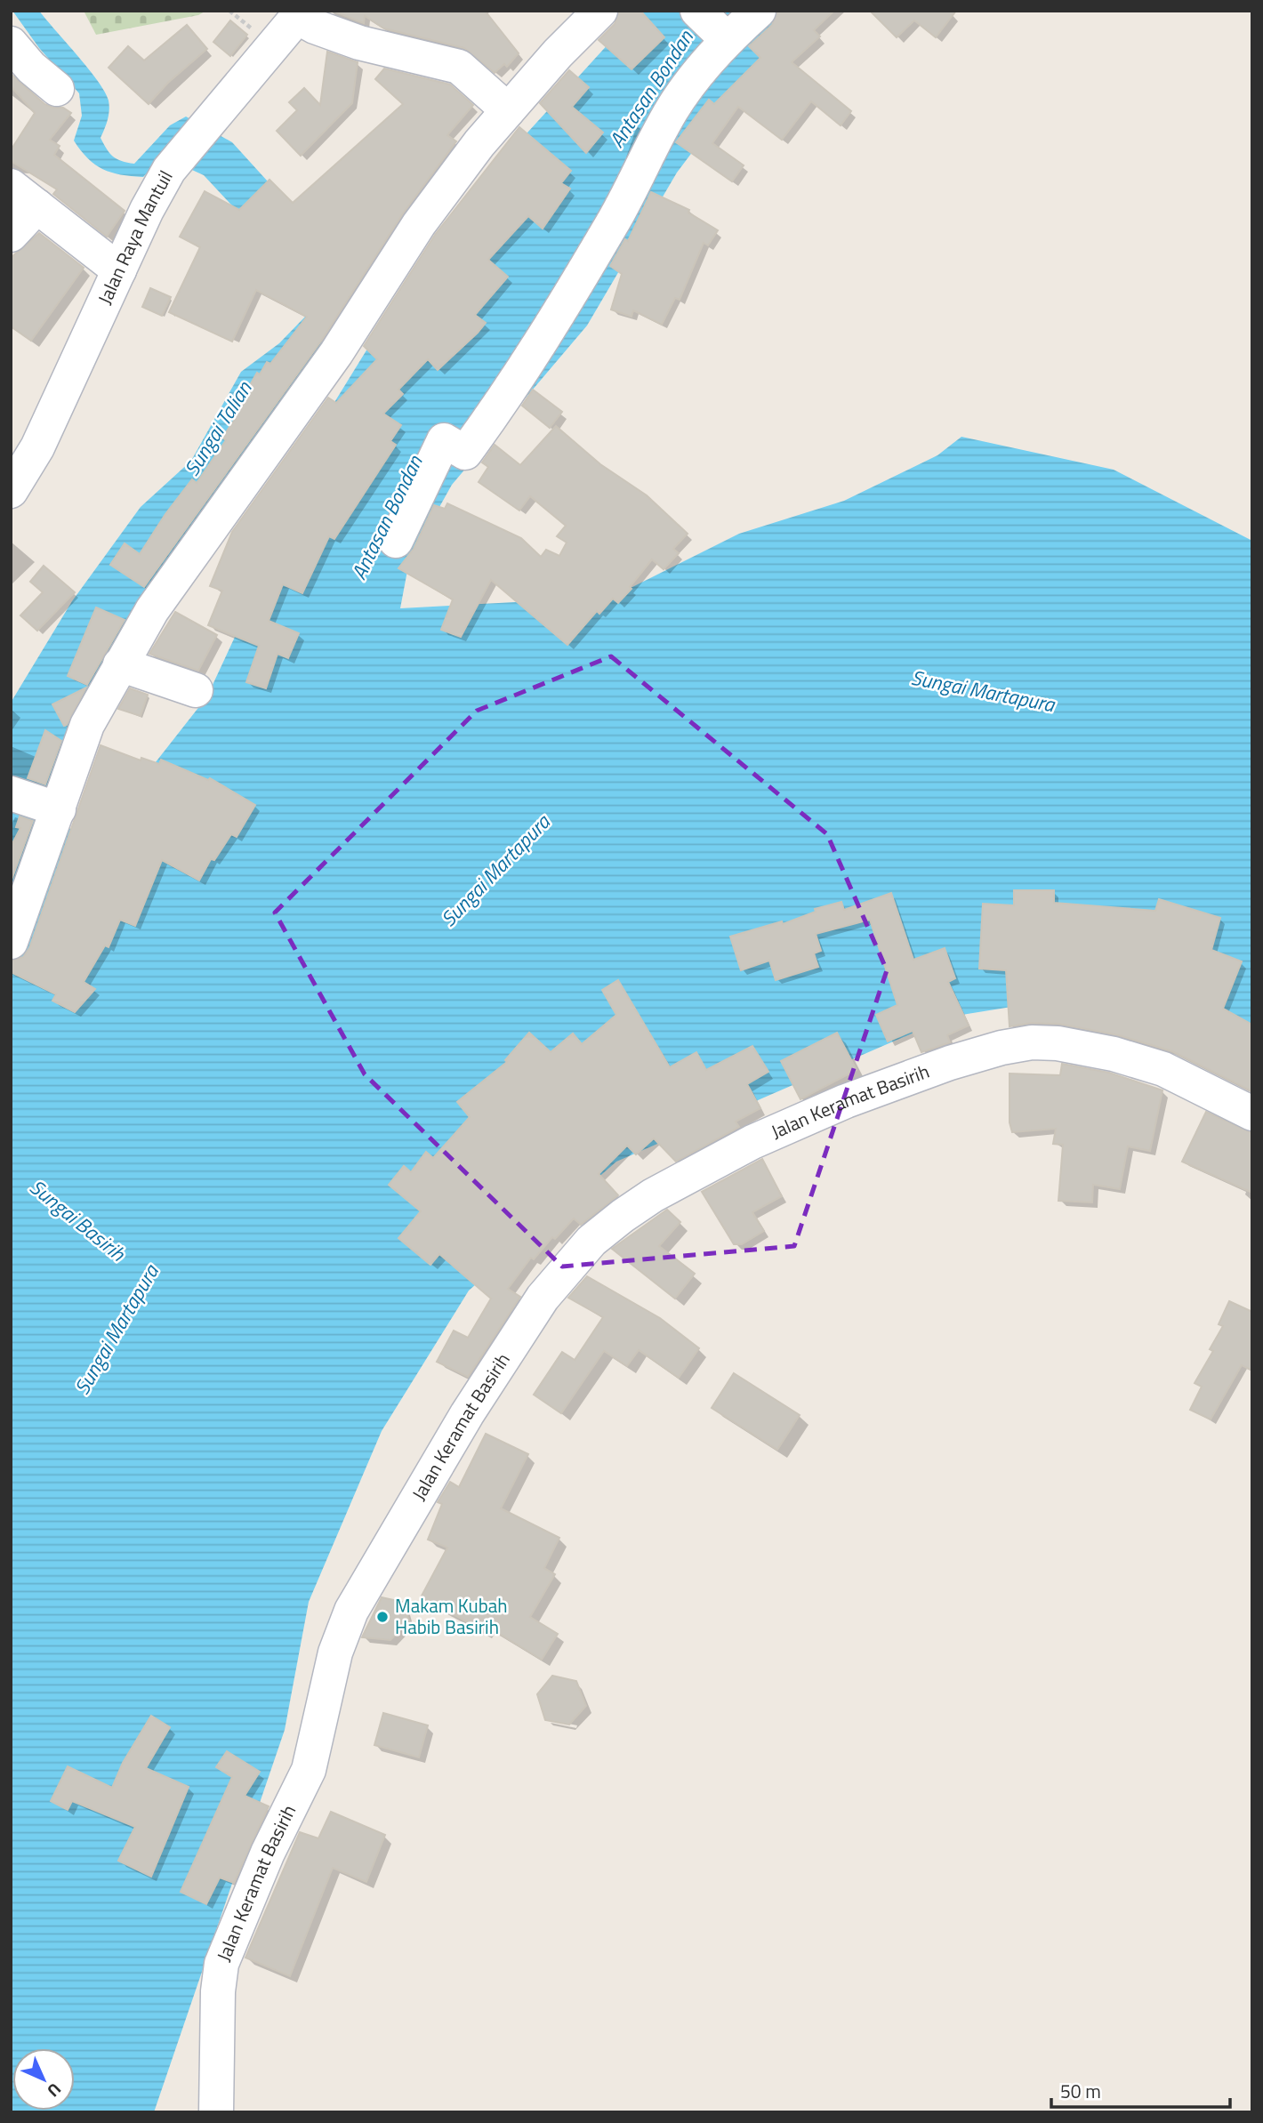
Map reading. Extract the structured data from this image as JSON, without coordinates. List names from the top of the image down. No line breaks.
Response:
{"streets":{"street":["Jalan Raya Mantuil","Jalan Keramat Basirih"]},"water":["Antasan Bondan","Sungai Talian","Sungai Martapura","Sungai Basirih"],"places":["Makam Kubah Habib Basirih"],"scale_bar":"50 m","north":"bottom right"}
